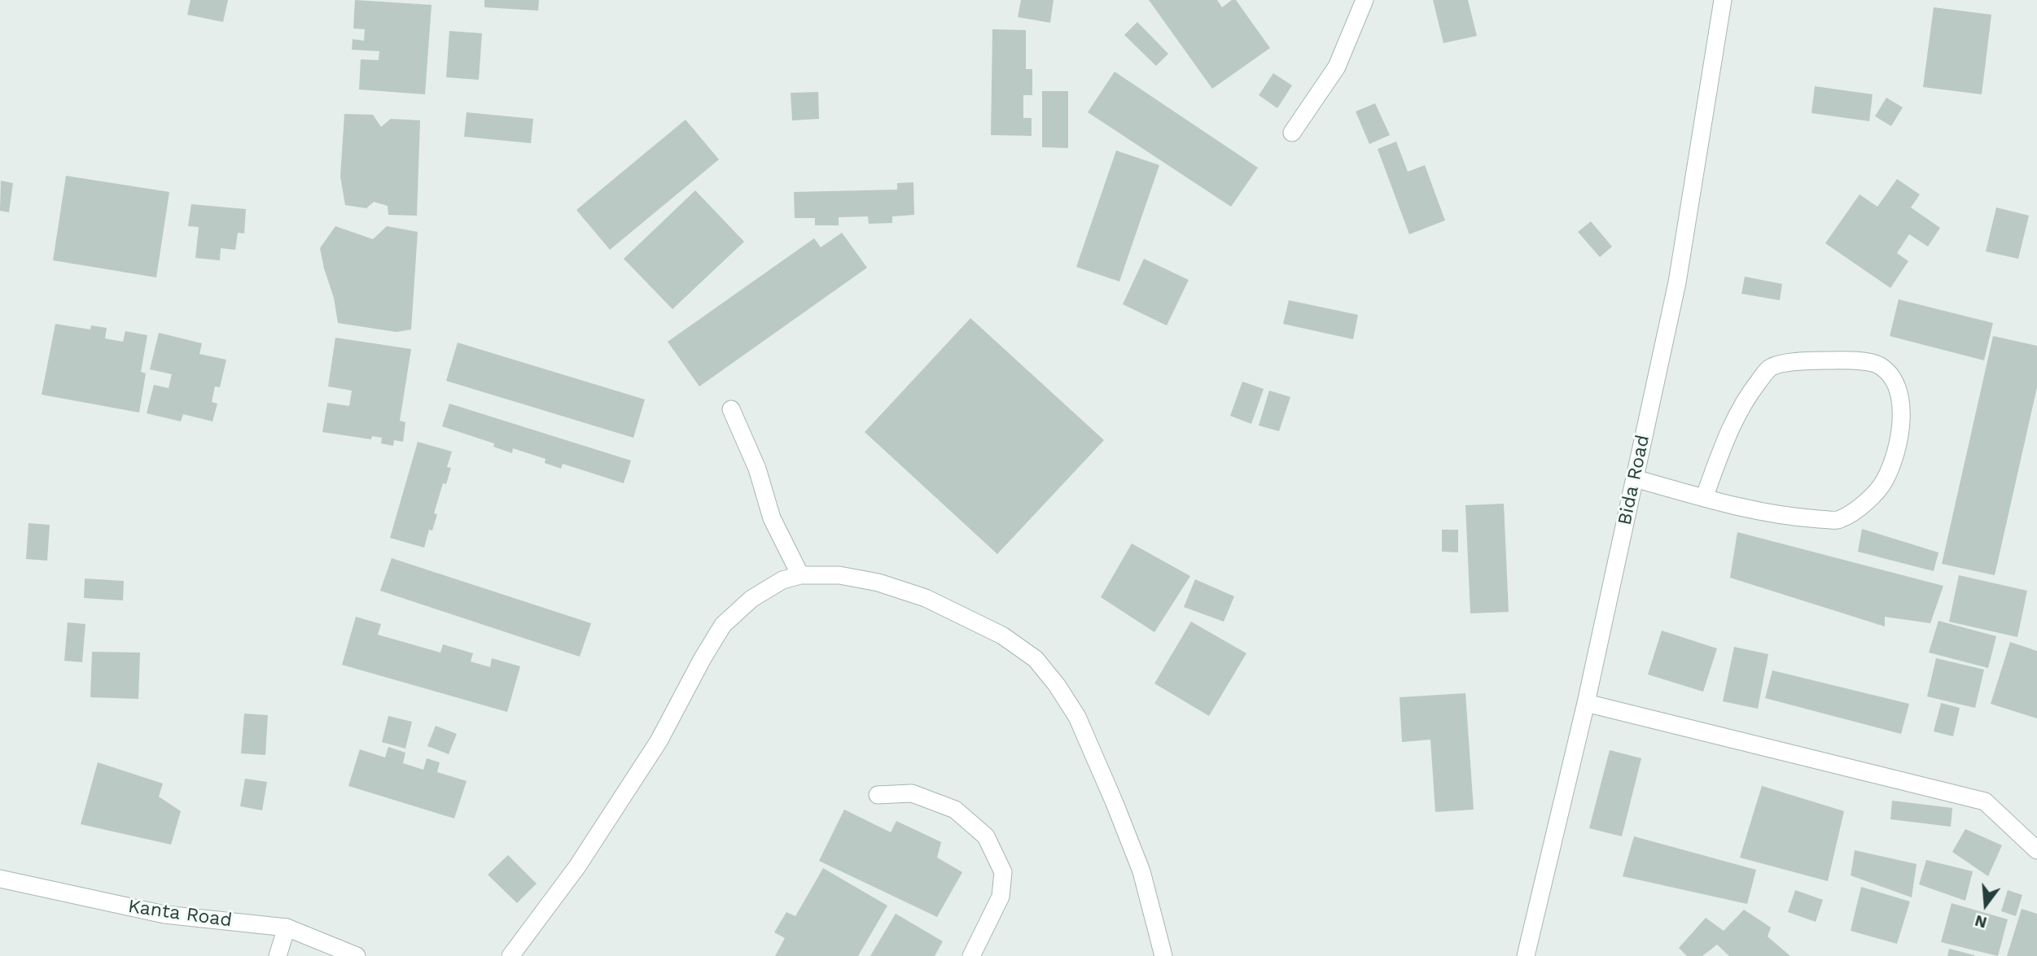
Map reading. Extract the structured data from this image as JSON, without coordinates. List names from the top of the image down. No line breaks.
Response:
{"streets":{"street":["Bida Road","Kanta Road"]},"north":"bottom"}
